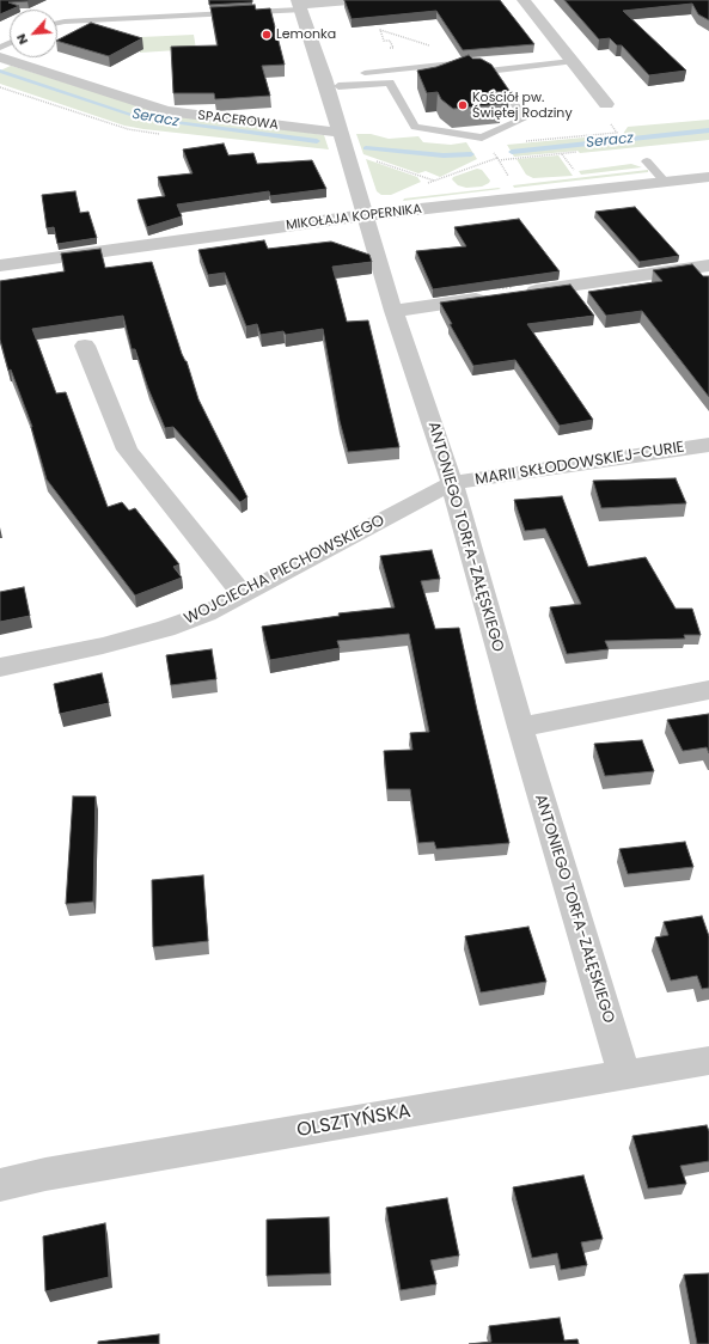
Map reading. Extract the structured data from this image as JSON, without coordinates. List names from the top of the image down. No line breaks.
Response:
{"streets":{"street":["SPACEROWA","MIKOŁAJA KOPERNIKA","MARII SKŁODOWSKIEJ-CURIE","ANTONIEGO TORFA-ZAŁĘSKIEGO","WOJCIECHA PIECHOWSKIEGO","OLSZTYŃSKA"]},"crossings":[["SPACEROWA","ANTONIEGO TORFA-ZAŁĘSKIEGO"],["MIKOŁAJA KOPERNIKA","ANTONIEGO TORFA-ZAŁĘSKIEGO"],["MARII SKŁODOWSKIEJ-CURIE","ANTONIEGO TORFA-ZAŁĘSKIEGO"],["MARII SKŁODOWSKIEJ-CURIE","WOJCIECHA PIECHOWSKIEGO"],["ANTONIEGO TORFA-ZAŁĘSKIEGO","WOJCIECHA PIECHOWSKIEGO"],["ANTONIEGO TORFA-ZAŁĘSKIEGO","OLSZTYŃSKA"]],"water":["Seracz"],"places":["Lemonka","Kościół pw. Świętej Rodziny"],"north":"bottom left"}
